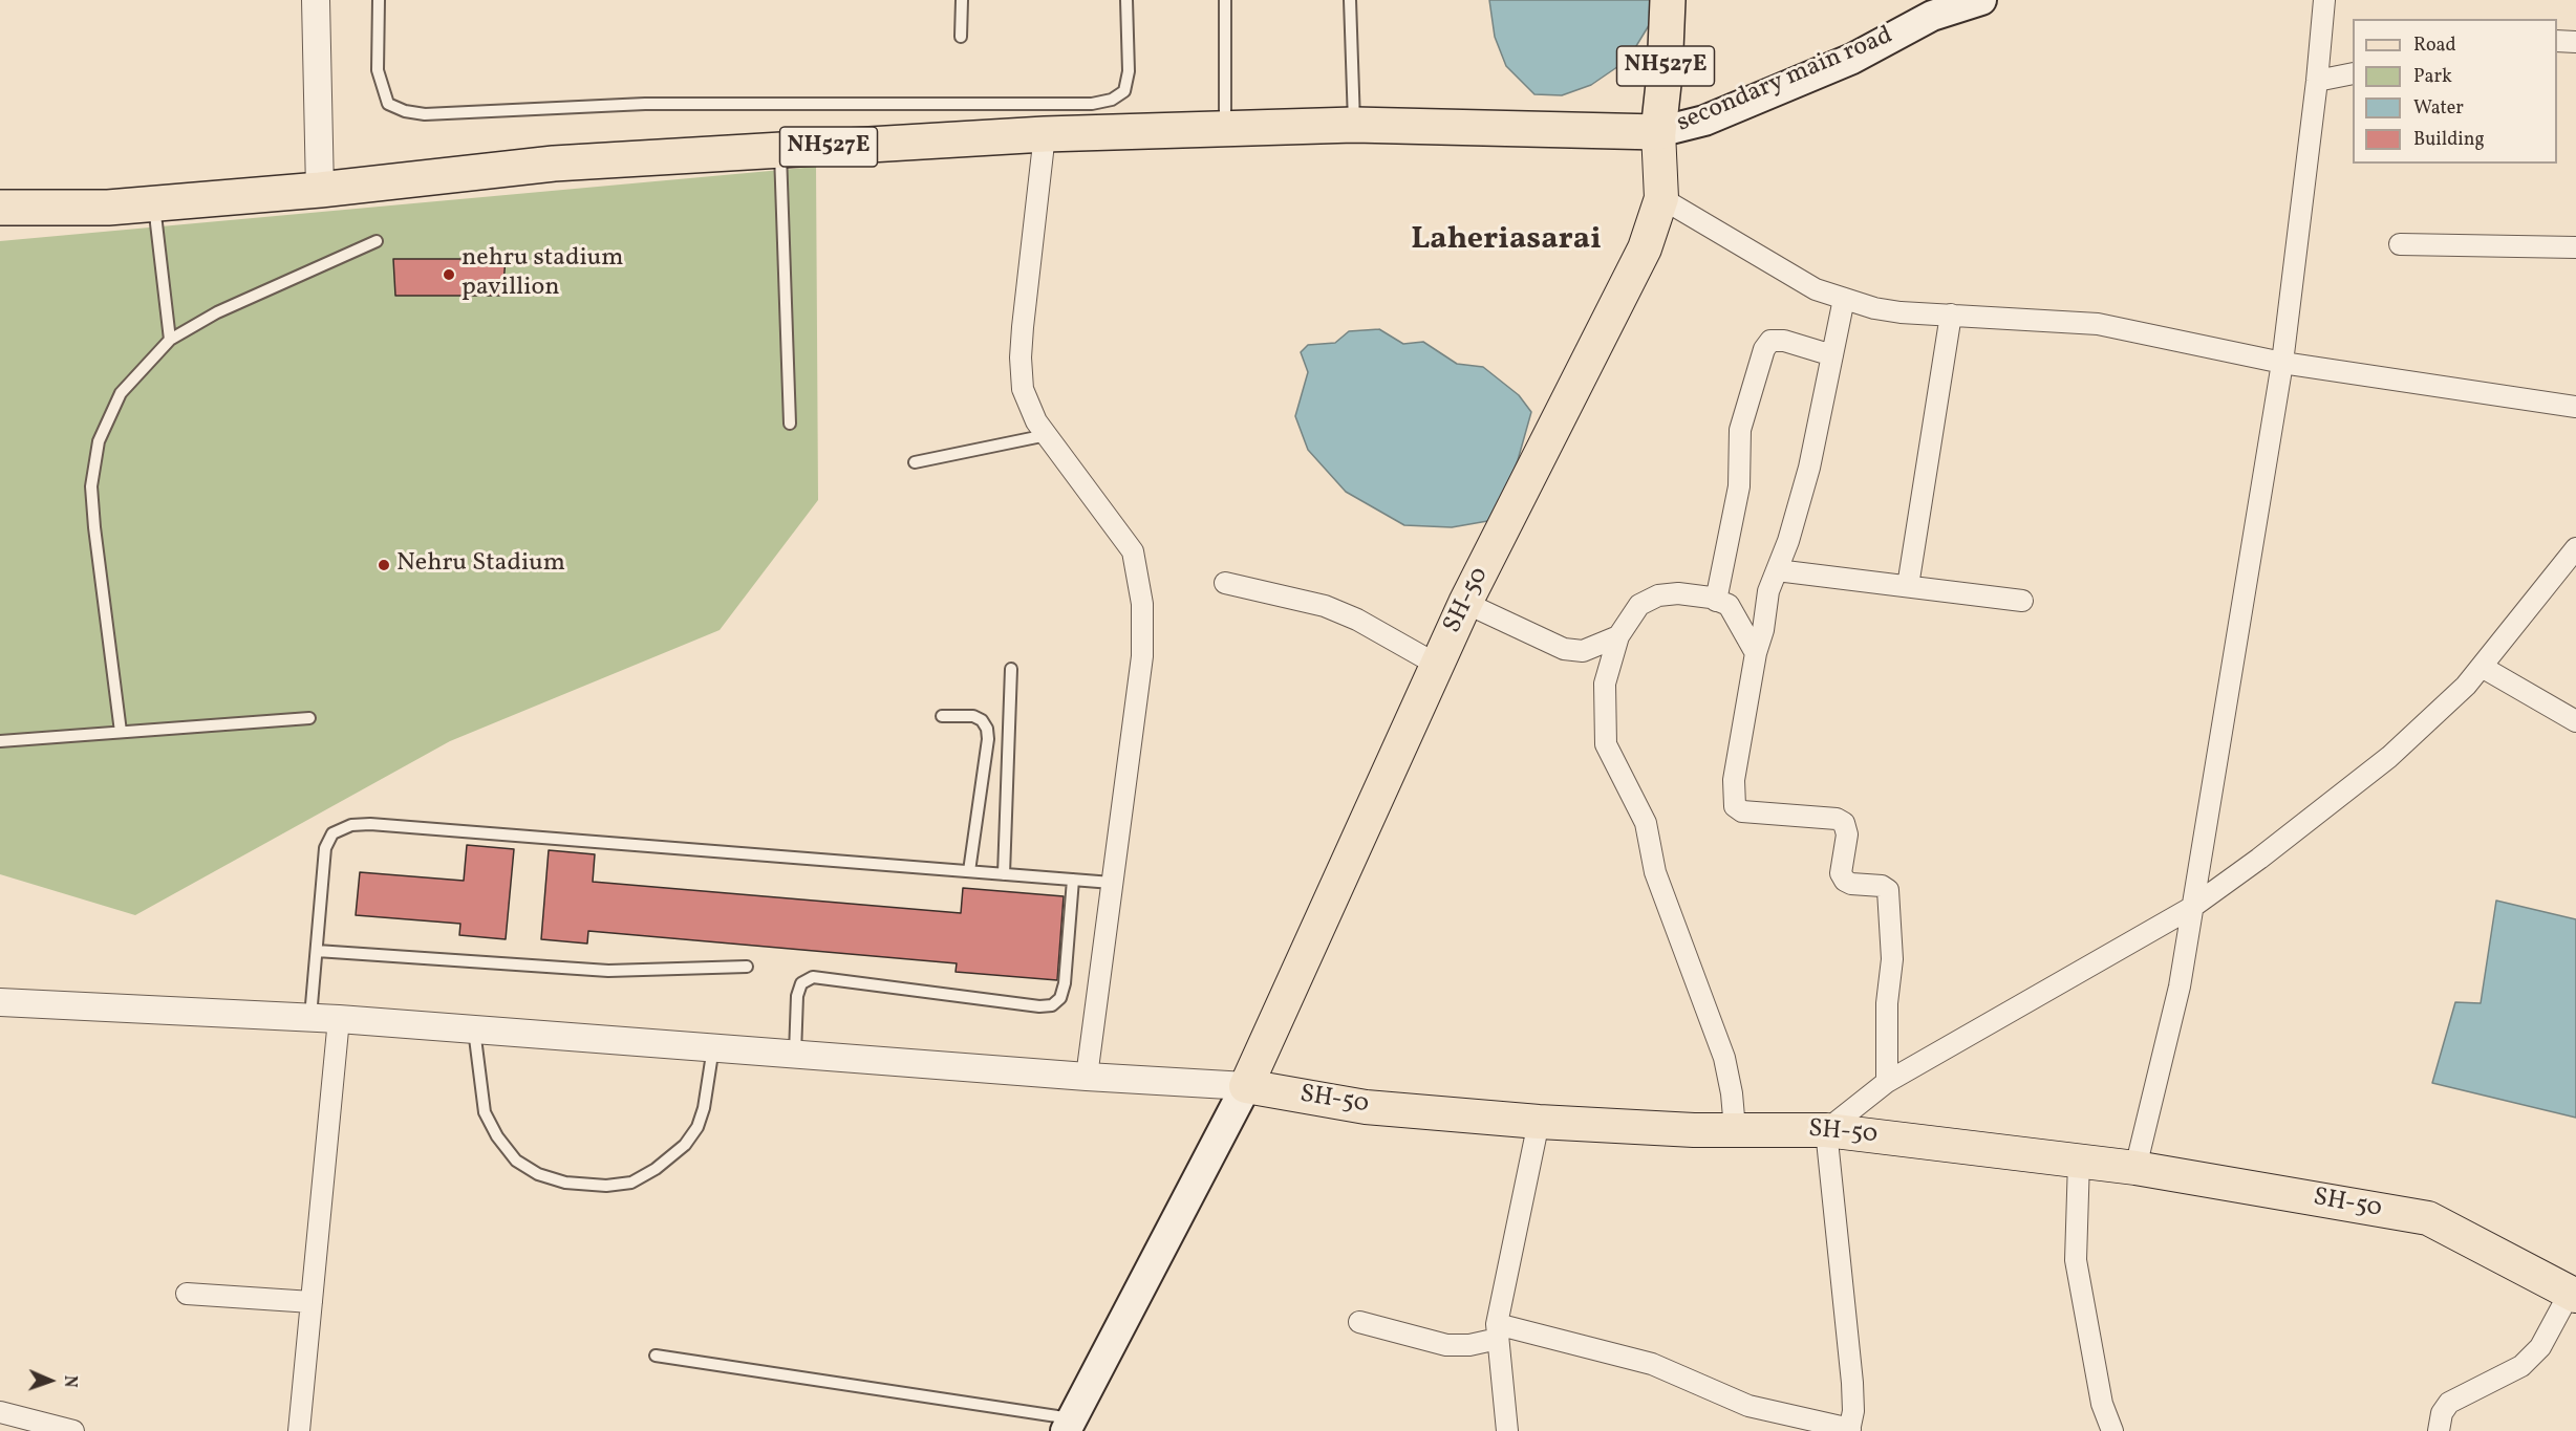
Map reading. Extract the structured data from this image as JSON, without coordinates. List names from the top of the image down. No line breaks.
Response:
{"streets":{"highway":["NH527E","SH-50"],"main road":["secondary main road"]},"crossings":[["NH527E","secondary main road"],["NH527E","SH-50"],["secondary main road","SH-50"]],"districts":["Laheriasarai"],"places":["nehru stadium pavillion","Nehru Stadium"],"legend":["Road","Park","Water","Building"],"north":"right"}
